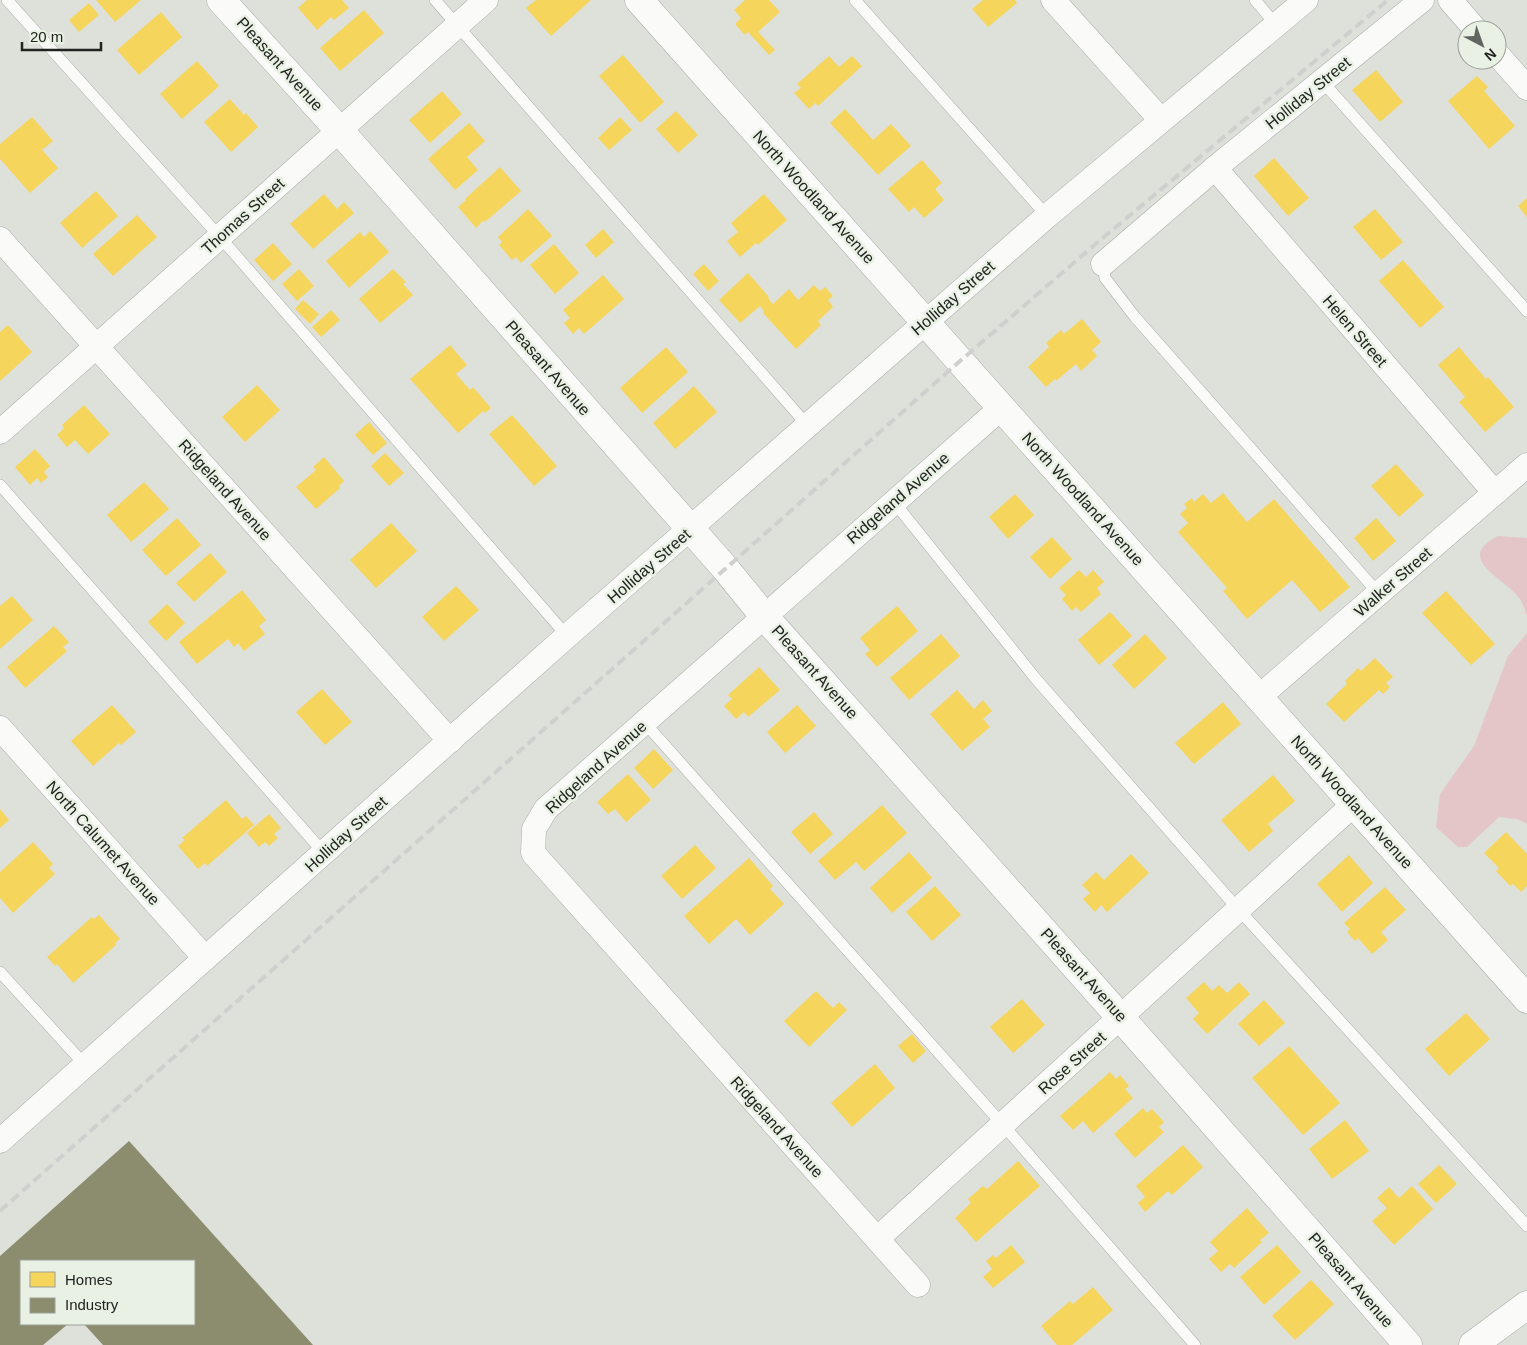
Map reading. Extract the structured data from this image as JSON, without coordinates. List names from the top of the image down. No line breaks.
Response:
{"streets":{"street":["Pleasant Avenue","Holliday Street","North Woodland Avenue","Thomas Street","Helen Street","Ridgeland Avenue","Walker Street","North Calumet Avenue","Rose Street"]},"crossings":[["Pleasant Avenue","Holliday Street"],["Pleasant Avenue","Thomas Street"],["Pleasant Avenue","Ridgeland Avenue"],["Pleasant Avenue","Rose Street"],["Holliday Street","North Woodland Avenue"],["Holliday Street","Helen Street"],["Holliday Street","Ridgeland Avenue"],["Holliday Street","North Calumet Avenue"],["North Woodland Avenue","Ridgeland Avenue"],["North Woodland Avenue","Walker Street"],["North Woodland Avenue","Rose Street"],["Thomas Street","Ridgeland Avenue"],["Helen Street","Walker Street"],["Ridgeland Avenue","Rose Street"]],"legend":["Homes","Industry"],"scale_bar":"20 m","north":"bottom right"}
